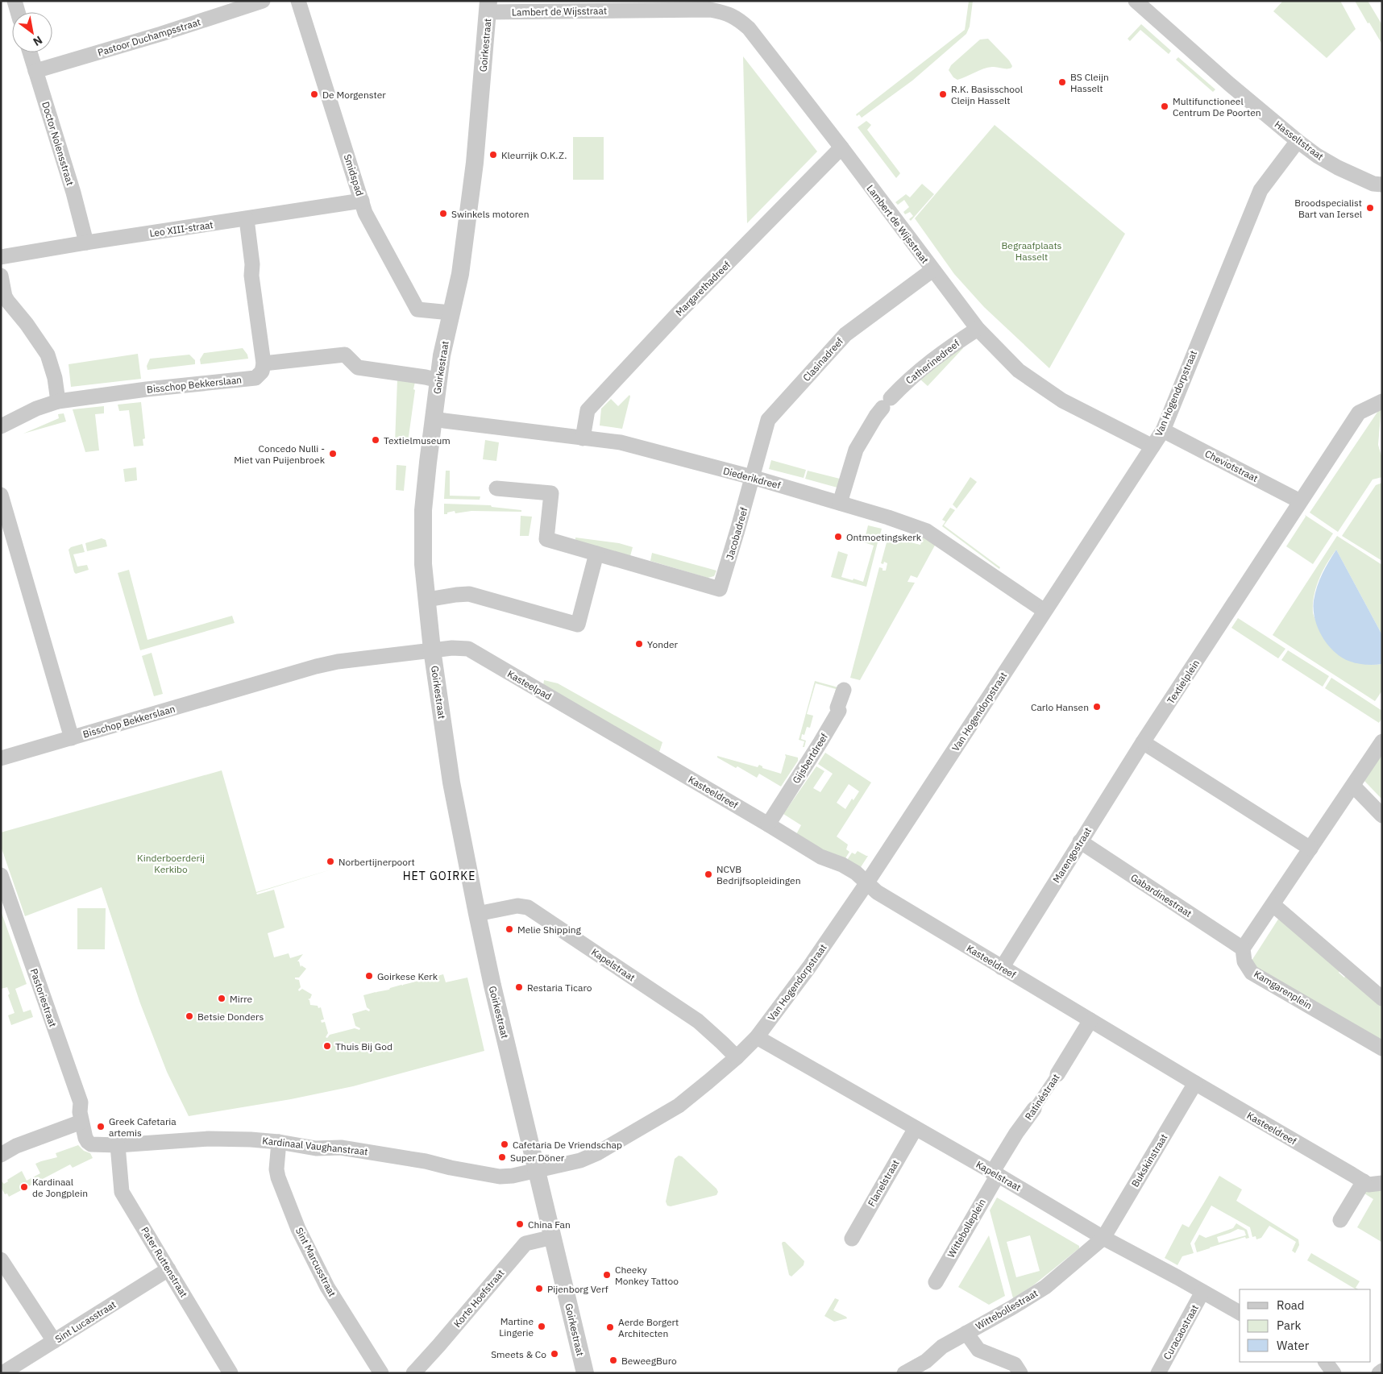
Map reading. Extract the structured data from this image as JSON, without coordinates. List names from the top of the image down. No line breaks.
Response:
{"streets":{"street":["Lambert de Wijsstraat","Pastoor Duchampsstraat","Goirkestraat","Hasseltstraat","Doctor Nolensstraat","Smidspad","Leo XIII-straat","Margarethadreef","Clasinadreef","Catherinedreef","Bisschop Bekkerslaan","Van Hogendorpstraat","Cheviotstraat","Diederikdreef","Jacobadreef","Textielplein","Kasteelpad","Gijsbertdreef","Kasteeldreef","Marengostraat","Gabardinestraat","Kapelstraat","Kamgarenplein","Pastoriestraat","Ratinéstraat","Kardinaal Vaughanstraat","Bukskinstraat","Flanelstraat","Wittebolleplein","Pater Ruttenstraat","Sint Marcusstraat","Korte Hoefstraat","Wittebollestraat","Sint Lucasstraat","Curacaostraat"]},"crossings":[["Lambert de Wijsstraat","Goirkestraat"],["Lambert de Wijsstraat","Margarethadreef"],["Lambert de Wijsstraat","Clasinadreef"],["Lambert de Wijsstraat","Catherinedreef"],["Lambert de Wijsstraat","Van Hogendorpstraat"],["Pastoor Duchampsstraat","Doctor Nolensstraat"],["Goirkestraat","Smidspad"],["Goirkestraat","Bisschop Bekkerslaan"],["Goirkestraat","Van Hogendorpstraat"],["Goirkestraat","Diederikdreef"],["Goirkestraat","Kasteelpad"],["Goirkestraat","Kapelstraat"],["Goirkestraat","Kardinaal Vaughanstraat"],["Goirkestraat","Korte Hoefstraat"],["Hasseltstraat","Van Hogendorpstraat"],["Doctor Nolensstraat","Leo XIII-straat"],["Smidspad","Leo XIII-straat"],["Margarethadreef","Diederikdreef"],["Clasinadreef","Diederikdreef"],["Clasinadreef","Jacobadreef"],["Catherinedreef","Diederikdreef"],["Bisschop Bekkerslaan","Kasteelpad"],["Van Hogendorpstraat","Cheviotstraat"],["Van Hogendorpstraat","Diederikdreef"],["Van Hogendorpstraat","Kasteeldreef"],["Van Hogendorpstraat","Kapelstraat"],["Van Hogendorpstraat","Kardinaal Vaughanstraat"],["Cheviotstraat","Textielplein"],["Diederikdreef","Jacobadreef"],["Textielplein","Marengostraat"],["Kasteelpad","Kasteeldreef"],["Gijsbertdreef","Kasteeldreef"],["Kasteeldreef","Marengostraat"],["Kasteeldreef","Ratinéstraat"],["Kasteeldreef","Bukskinstraat"],["Marengostraat","Gabardinestraat"],["Gabardinestraat","Kamgarenplein"],["Kapelstraat","Ratinéstraat"],["Kapelstraat","Bukskinstraat"],["Kapelstraat","Flanelstraat"],["Kapelstraat","Wittebolleplein"],["Kapelstraat","Wittebollestraat"],["Kapelstraat","Curacaostraat"],["Pastoriestraat","Kardinaal Vaughanstraat"],["Ratinéstraat","Wittebolleplein"],["Kardinaal Vaughanstraat","Pater Ruttenstraat"],["Kardinaal Vaughanstraat","Sint Marcusstraat"],["Bukskinstraat","Wittebollestraat"],["Pater Ruttenstraat","Sint Lucasstraat"]],"districts":["HET GOIRKE"],"parks":["Begraafplaats Hasselt","Kinderboerderij Kerkibo"],"places":["BS Cleijn Hasselt","De Morgenster","R.K. Basisschool Cleijn Hasselt","Multifunctioneel Centrum De Poorten","Kleurrijk O.K.Z.","Broodspecialist Bart van Iersel","Swinkels motoren","Textielmuseum","Concedo Nulli - Miet van Puijenbroek","Ontmoetingskerk","Yonder","Carlo Hansen","Norbertijnerpoort","NCVB Bedrijfsopleidingen","Melie Shipping","Goirkese Kerk","Restaria Ticaro","Mirre","Betsie Donders","Thuis Bij God","Greek Cafetaria artemis","Cafetaria De Vriendschap","Super Döner","Kardinaal de Jongplein","China Fan","Cheeky Monkey Tattoo","Pijenborg Verf","Martine Lingerie","Aerde Borgert Architecten","Smeets & Co","BeweegBuro"],"legend":["Road","Park","Water"],"north":"bottom right"}
